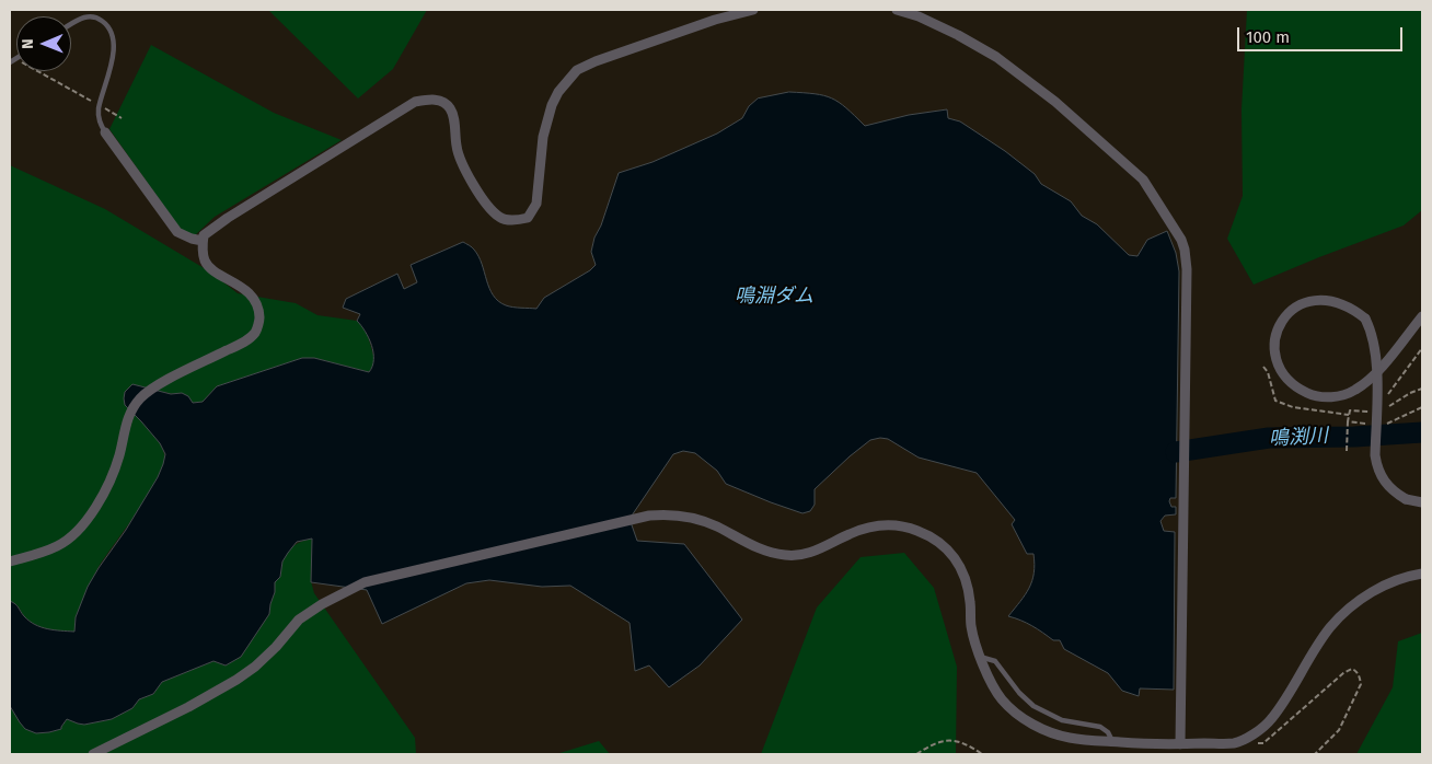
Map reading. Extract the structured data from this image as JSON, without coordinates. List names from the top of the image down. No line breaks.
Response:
{"water":["鳴淵ダム","鳴渕川"],"scale_bar":"100 m","north":"left"}
